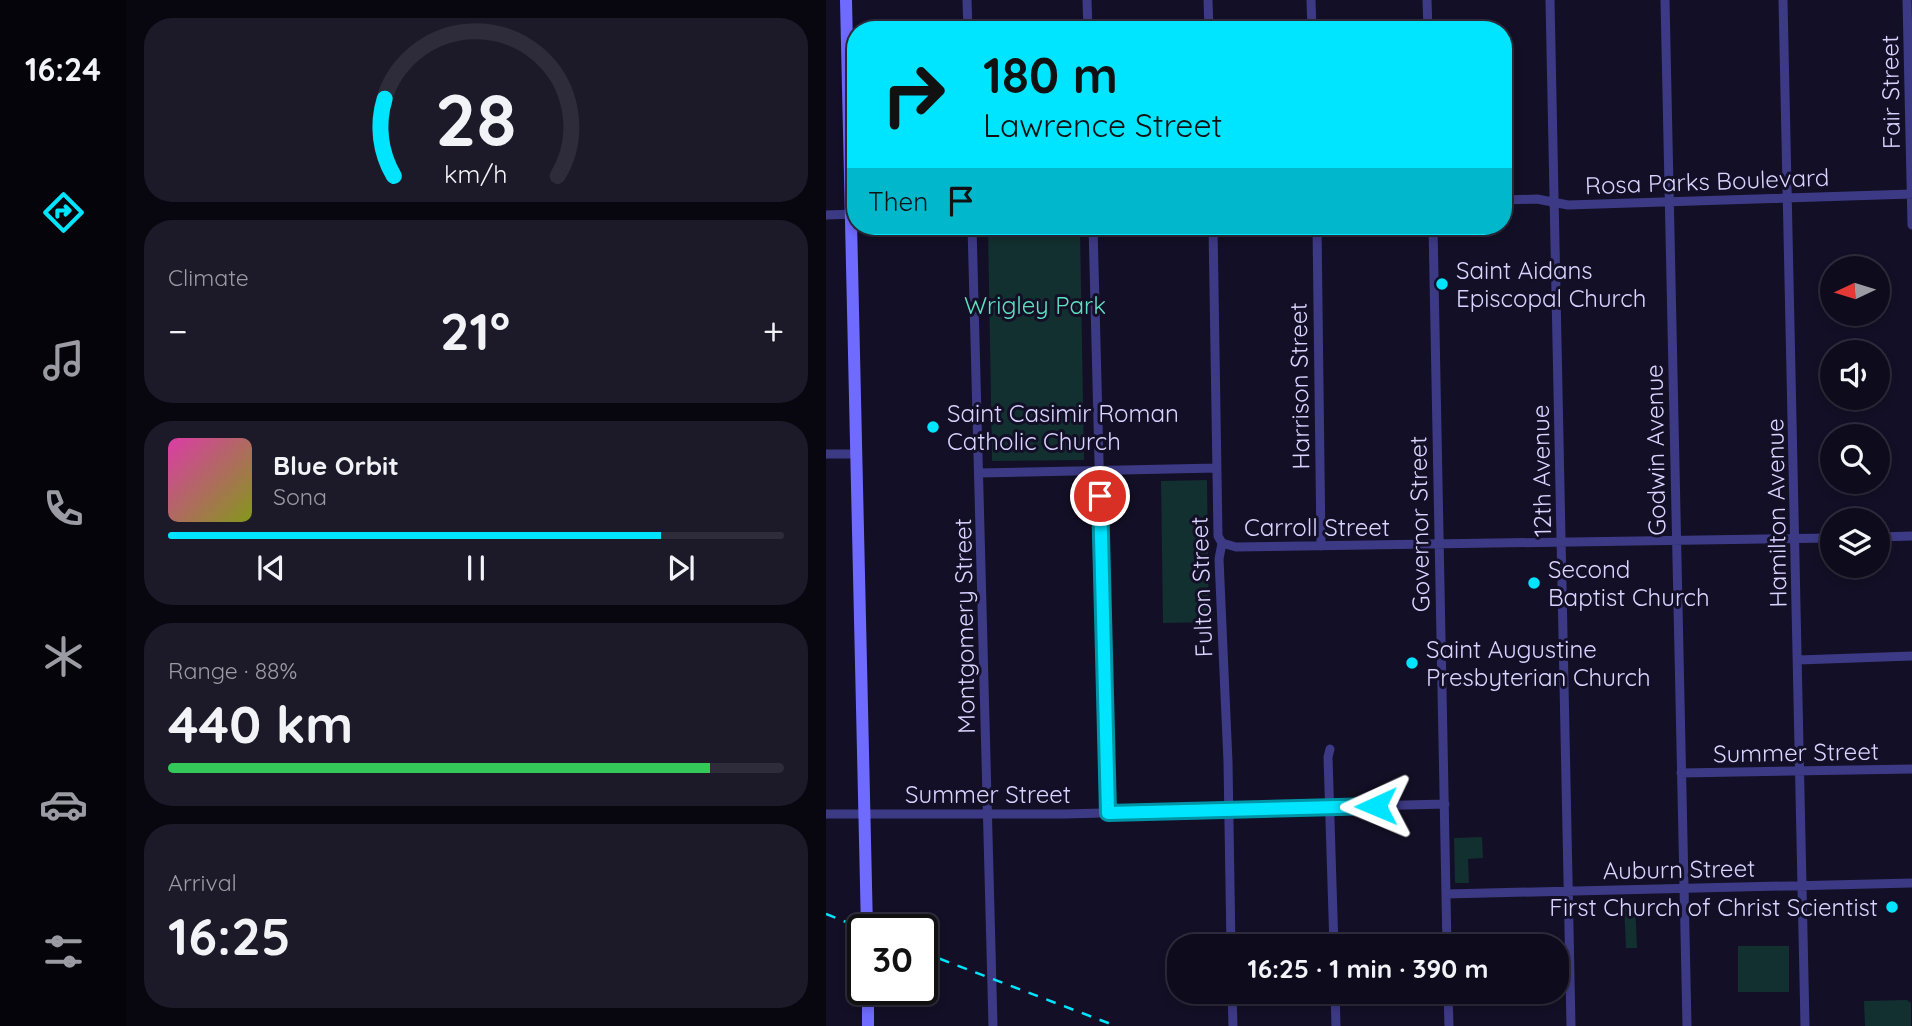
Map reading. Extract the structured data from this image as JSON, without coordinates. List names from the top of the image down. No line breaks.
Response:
{"streets":{"street":["Fair Street","Rosa Parks Boulevard","Harrison Street","Godwin Avenue","12th Avenue","Hamilton Avenue","Governor Street","Carroll Street","Fulton Street","Montgomery Street","Summer Street","Auburn Street"]},"crossings":[["Fair Street","Rosa Parks Boulevard"],["Rosa Parks Boulevard","Godwin Avenue"],["Rosa Parks Boulevard","12th Avenue"],["Rosa Parks Boulevard","Hamilton Avenue"],["Harrison Street","Carroll Street"],["Godwin Avenue","Carroll Street"],["Godwin Avenue","Summer Street"],["Godwin Avenue","Auburn Street"],["12th Avenue","Carroll Street"],["12th Avenue","Auburn Street"],["Hamilton Avenue","Carroll Street"],["Hamilton Avenue","Summer Street"],["Hamilton Avenue","Auburn Street"],["Governor Street","Carroll Street"],["Governor Street","Summer Street"],["Governor Street","Auburn Street"],["Carroll Street","Fulton Street"],["Fulton Street","Summer Street"],["Montgomery Street","Summer Street"]],"parks":["Wrigley Park"],"places":["Saint Aidans Episcopal Church","Saint Casimir Roman Catholic Church","Second Baptist Church","Saint Augustine Presbyterian Church","First Church of Christ Scientist"],"north":"left","page":{"tabs":"16:24","turn":["180 m","Lawrence Street"],"then":"Then","tile":["Climate",["Range · 88%","440 km"],["Arrival","16:25"]],"heat":["−","21°","+"],"song":["Blue Orbit","Sona"],"limit":"30","trip":"16:25 · 1 min · 390 m","gauge":["28","km/h"]}}
